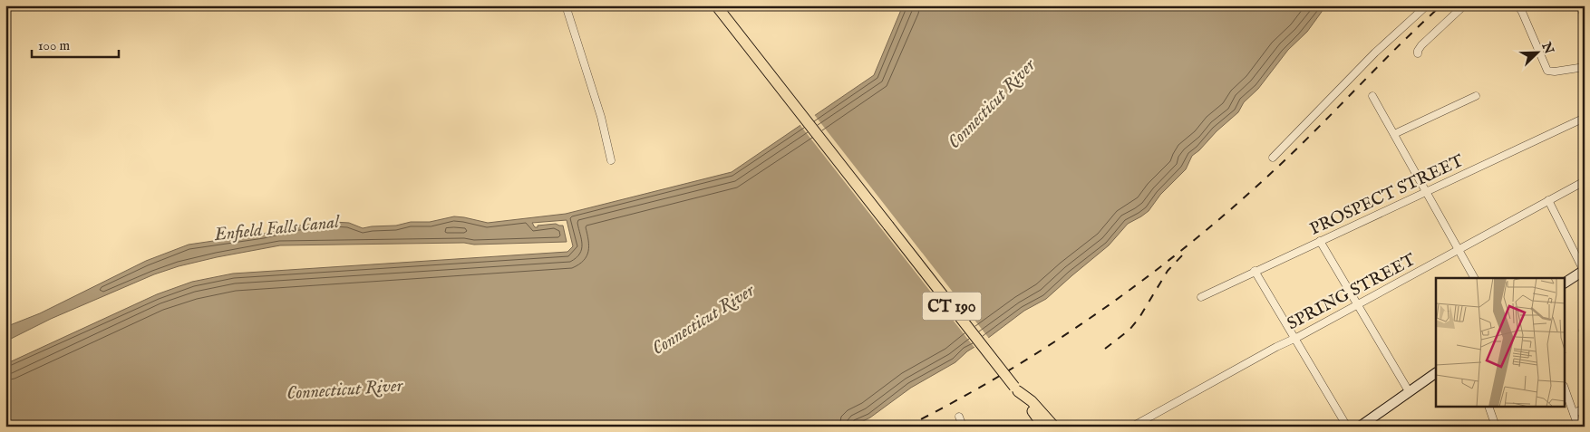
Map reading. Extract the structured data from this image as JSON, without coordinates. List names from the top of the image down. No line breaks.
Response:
{"streets":{"main road":["CT 190"],"street":["PROSPECT STREET","SPRING STREET"]},"water":["Connecticut River","Enfield Falls Canal"],"scale_bar":"100 m","north":"top right"}
